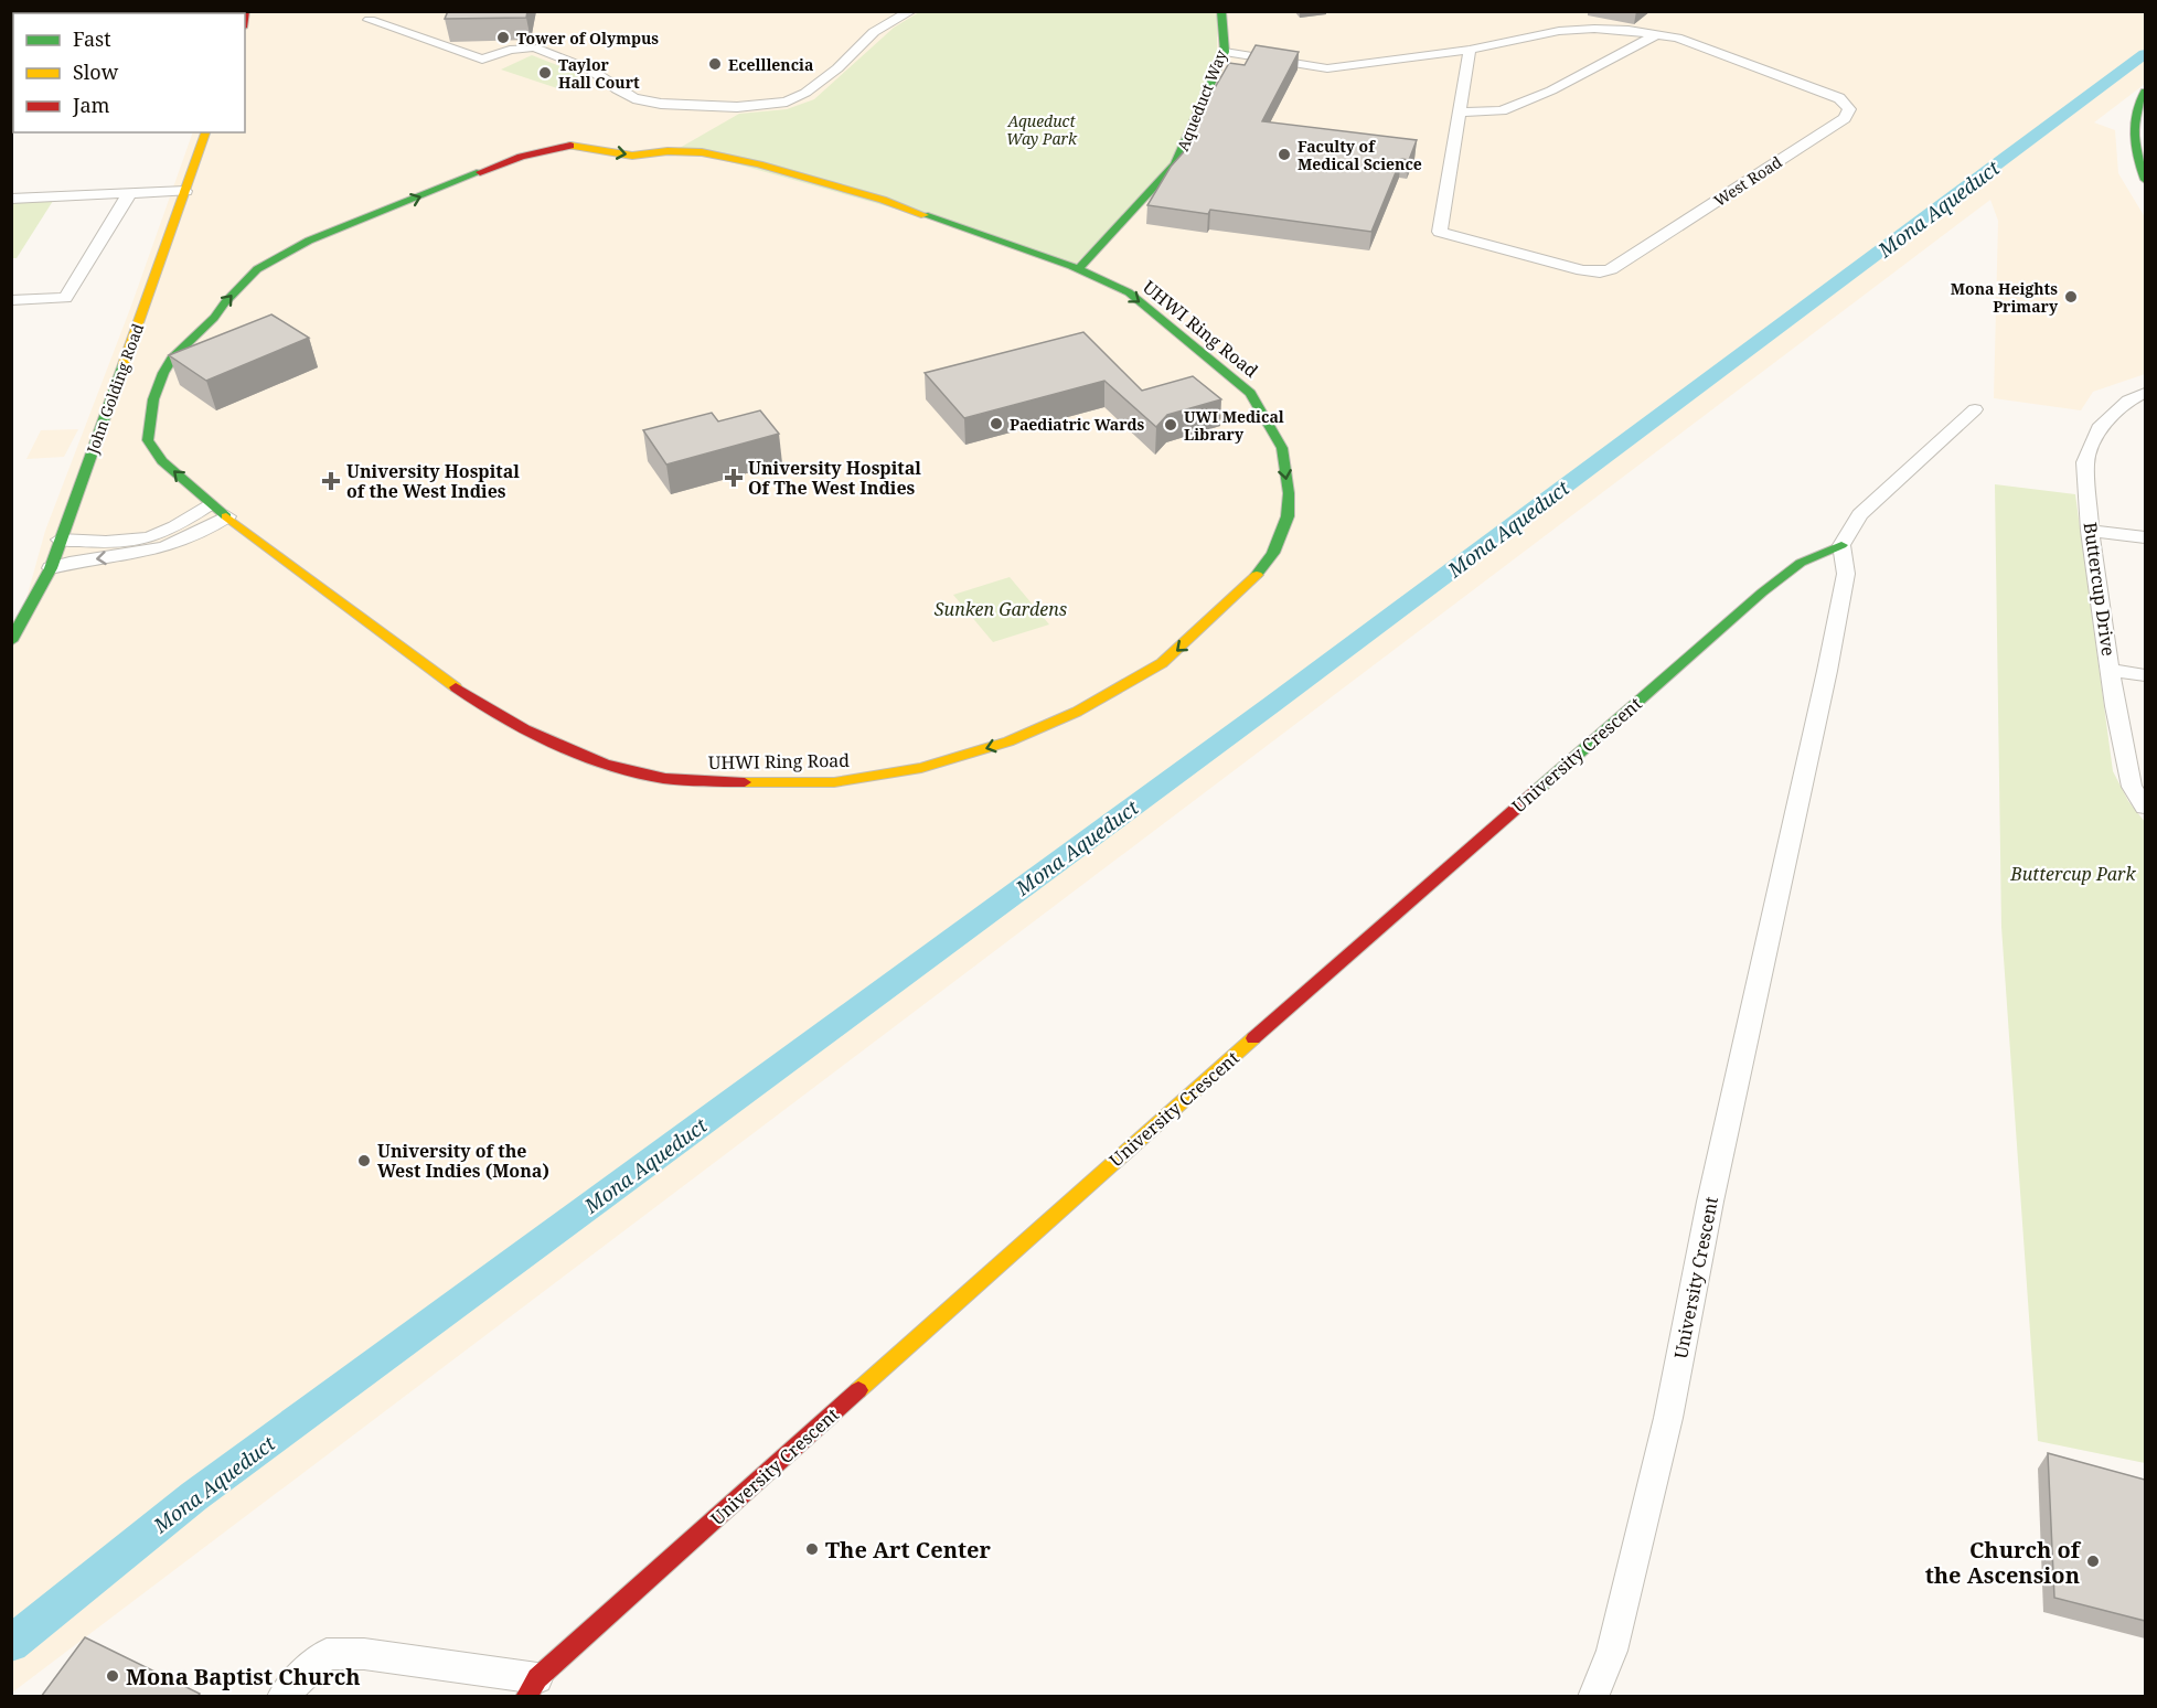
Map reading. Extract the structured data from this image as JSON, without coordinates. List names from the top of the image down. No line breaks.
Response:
{"streets":{"street":["Aqueduct Way","West Road","UHWI Ring Road","John Golding Road","Buttercup Drive","University Crescent"]},"crossings":[["Aqueduct Way","UHWI Ring Road"]],"water":["Mona Aqueduct"],"parks":["Aqueduct Way Park","Sunken Gardens","Buttercup Park"],"places":{"other":["Tower of Olympus","Ecelllencia","Taylor Hall Court","Faculty of Medical Science","Mona Heights Primary","Paediatric Wards","UWI Medical Library","University of the West Indies (Mona)","The Art Center","Church of the Ascension","Mona Baptist Church"],"health":["University Hospital Of The West Indies","University Hospital of the West Indies"]},"legend":["Fast","Slow","Jam"]}
